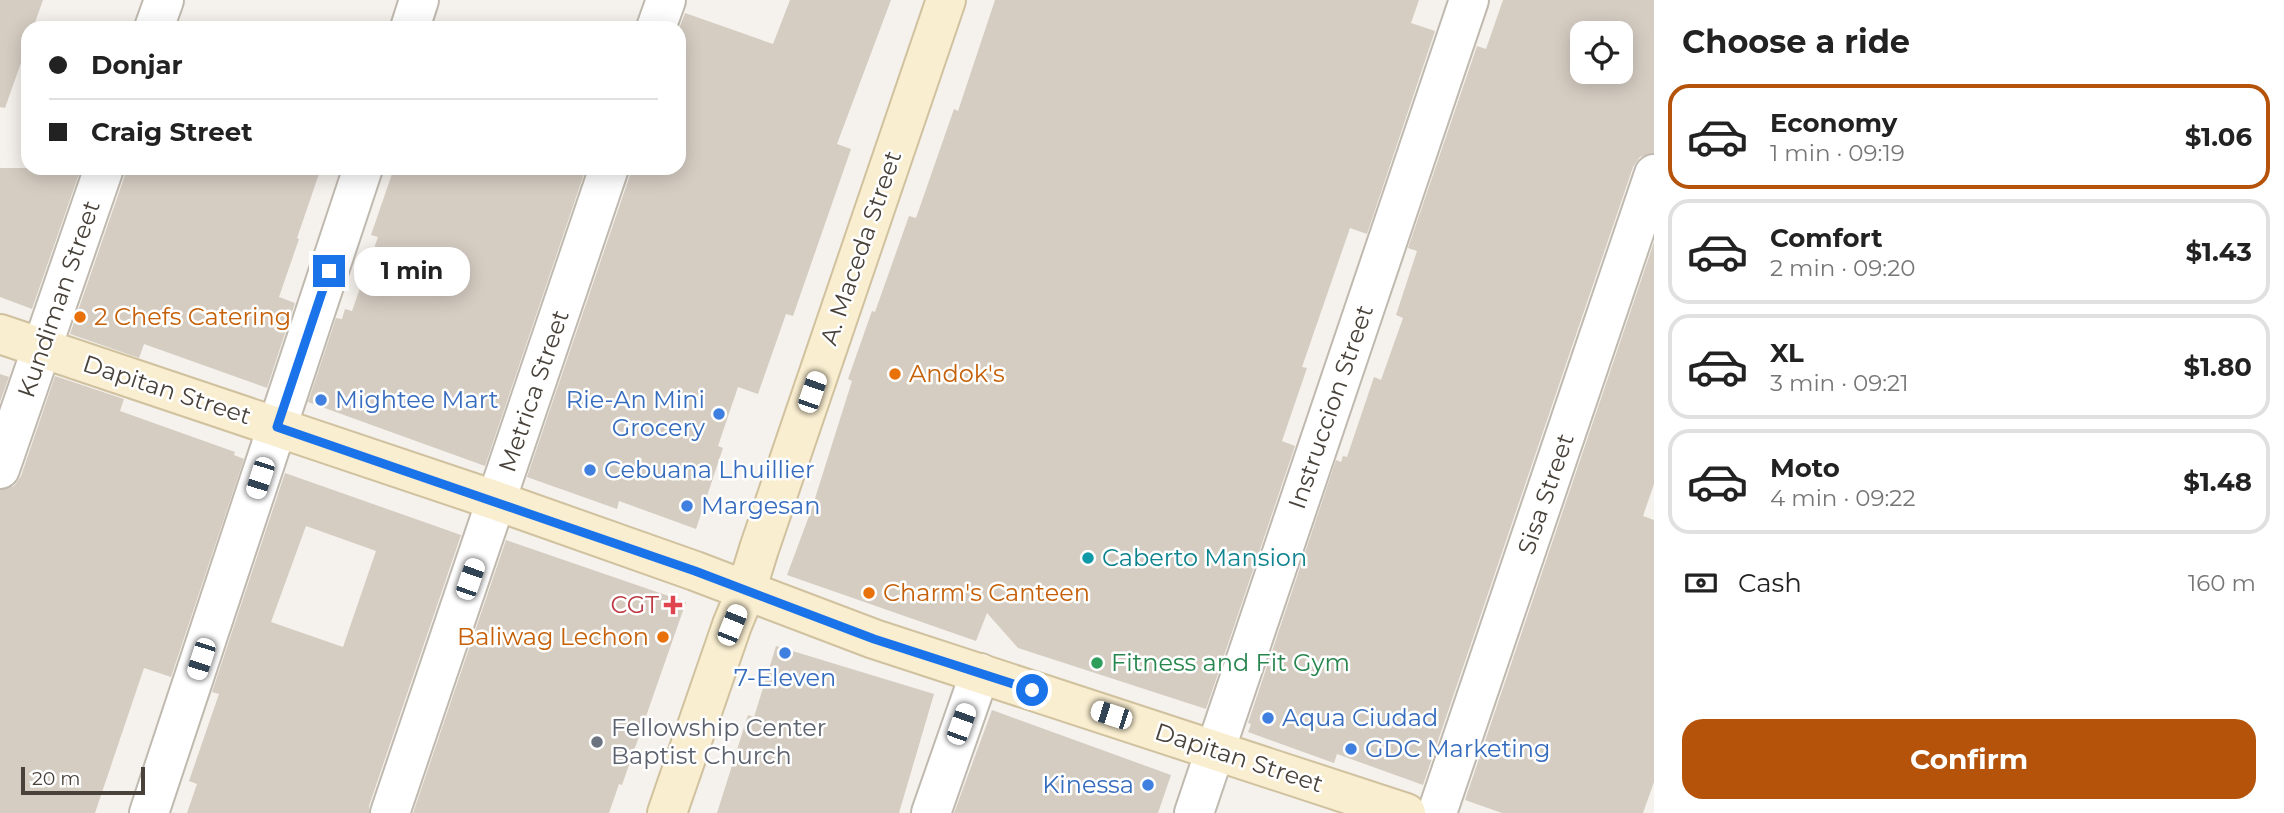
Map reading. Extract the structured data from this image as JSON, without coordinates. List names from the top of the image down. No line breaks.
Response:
{"streets":{"street":["A. Maceda Street","Kundiman Street","Dapitan Street","Metrica Street","Instruccion Street","Sisa Street"]},"crossings":[["A. Maceda Street","Dapitan Street"],["Kundiman Street","Dapitan Street"],["Dapitan Street","Metrica Street"],["Dapitan Street","Instruccion Street"]],"places":{"other":["2 Chefs Catering","Andok's","Mightee Mart","Rie-An Mini Grocery","Cebuana Lhuillier","Margesan","Caberto Mansion","Charm's Canteen","Baliwag Lechon","7-Eleven","Fitness and Fit Gym","Aqua Ciudad","Fellowship Center Baptist Church","GDC Marketing","Kinessa"],"health":["CGT"]},"scale_bar":"20 m","page":{"heading":"Choose a ride","banner":["Donjar","Craig Street"],"list":[{"name":"Economy","note":"1 min · 09:19","value":"$1.06"},{"name":"Comfort","note":"2 min · 09:20","value":"$1.43"},{"name":"XL","note":"3 min · 09:21","value":"$1.80"},{"name":"Moto","note":"4 min · 09:22","value":"$1.48"}],"bubble":"1 min","pay":["Cash","160 m"],"buttons":"Confirm","scale":"20 m"}}
